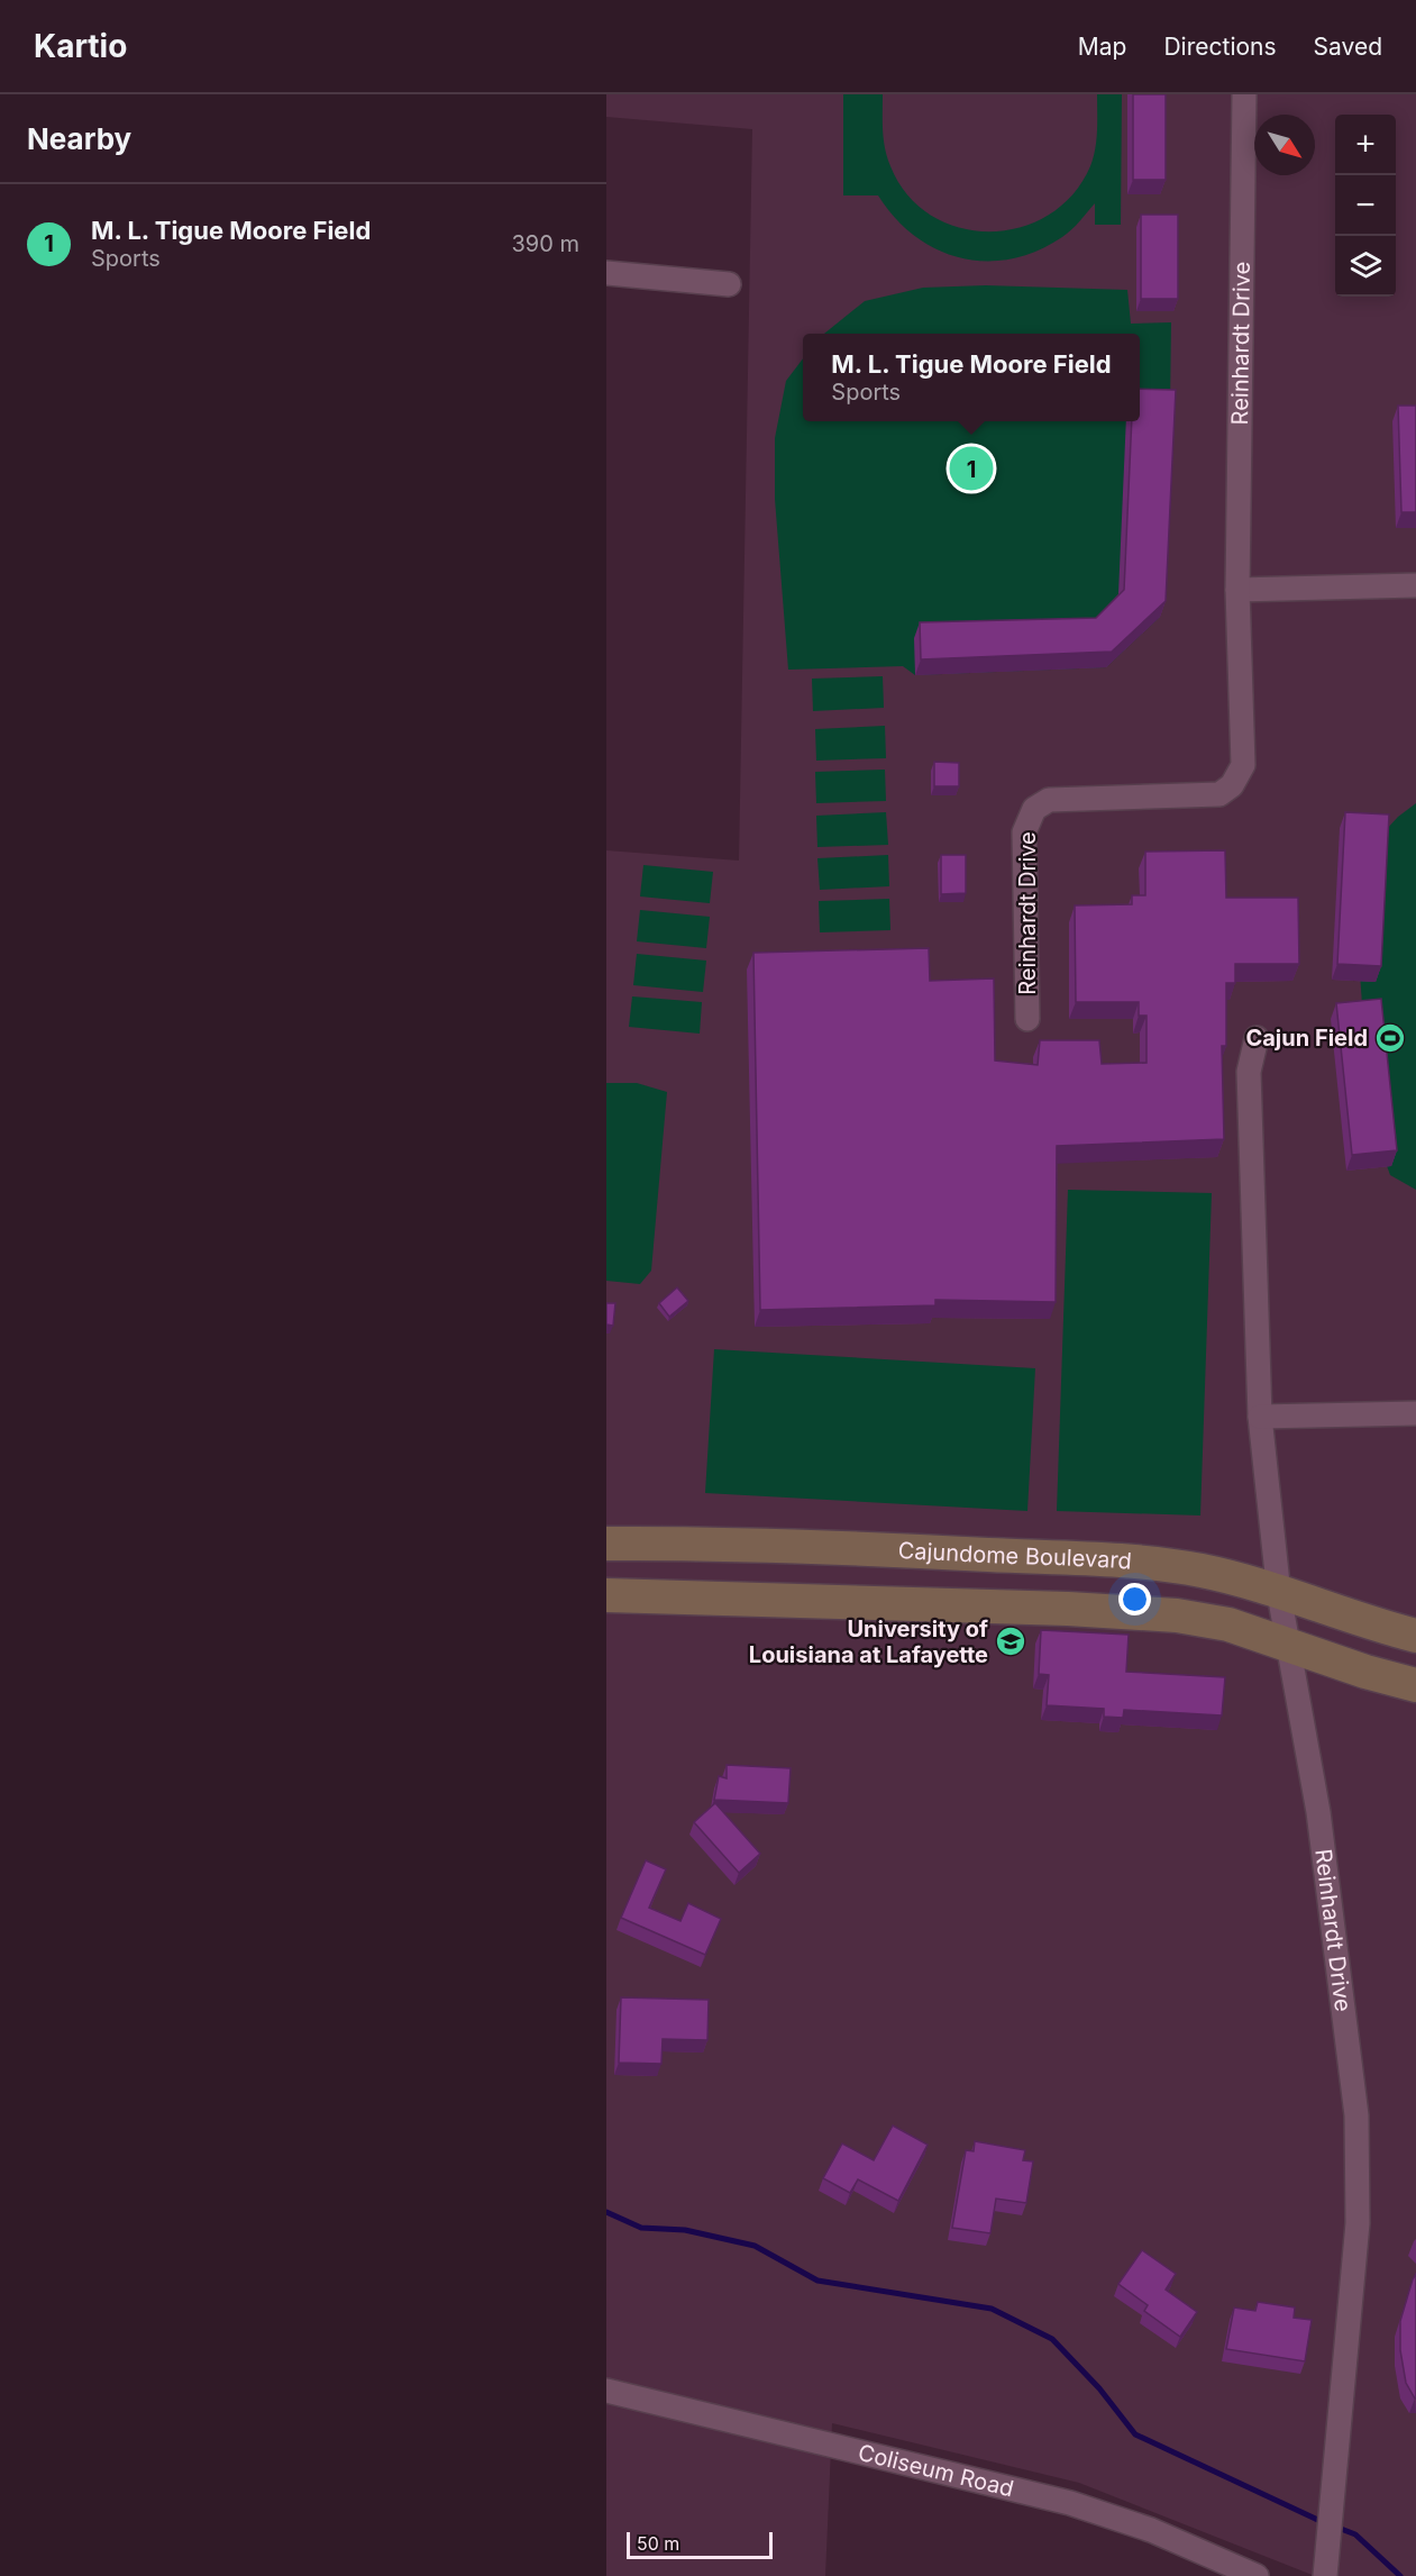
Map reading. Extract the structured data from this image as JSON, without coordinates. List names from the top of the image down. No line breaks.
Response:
{"streets":{"street":["Reinhardt Drive","Cajundome Boulevard","Coliseum Road"]},"crossings":[["Reinhardt Drive","Cajundome Boulevard"]],"places":{"sports":["Cajun Field"],"school or university":["University of Louisiana at Lafayette"]},"scale_bar":"50 m","north":"bottom right","page":{"header":"Kartio","nav":["Map","Directions","Saved"],"heading":"Nearby","map_buttons":["+","−"],"list":[{"mark":"1","name":"M. L. Tigue Moore Field","note":"Sports","value":"390 m"}],"popup":["M. L. Tigue Moore Field","Sports"],"pins":"1","scale":"50 m"}}
